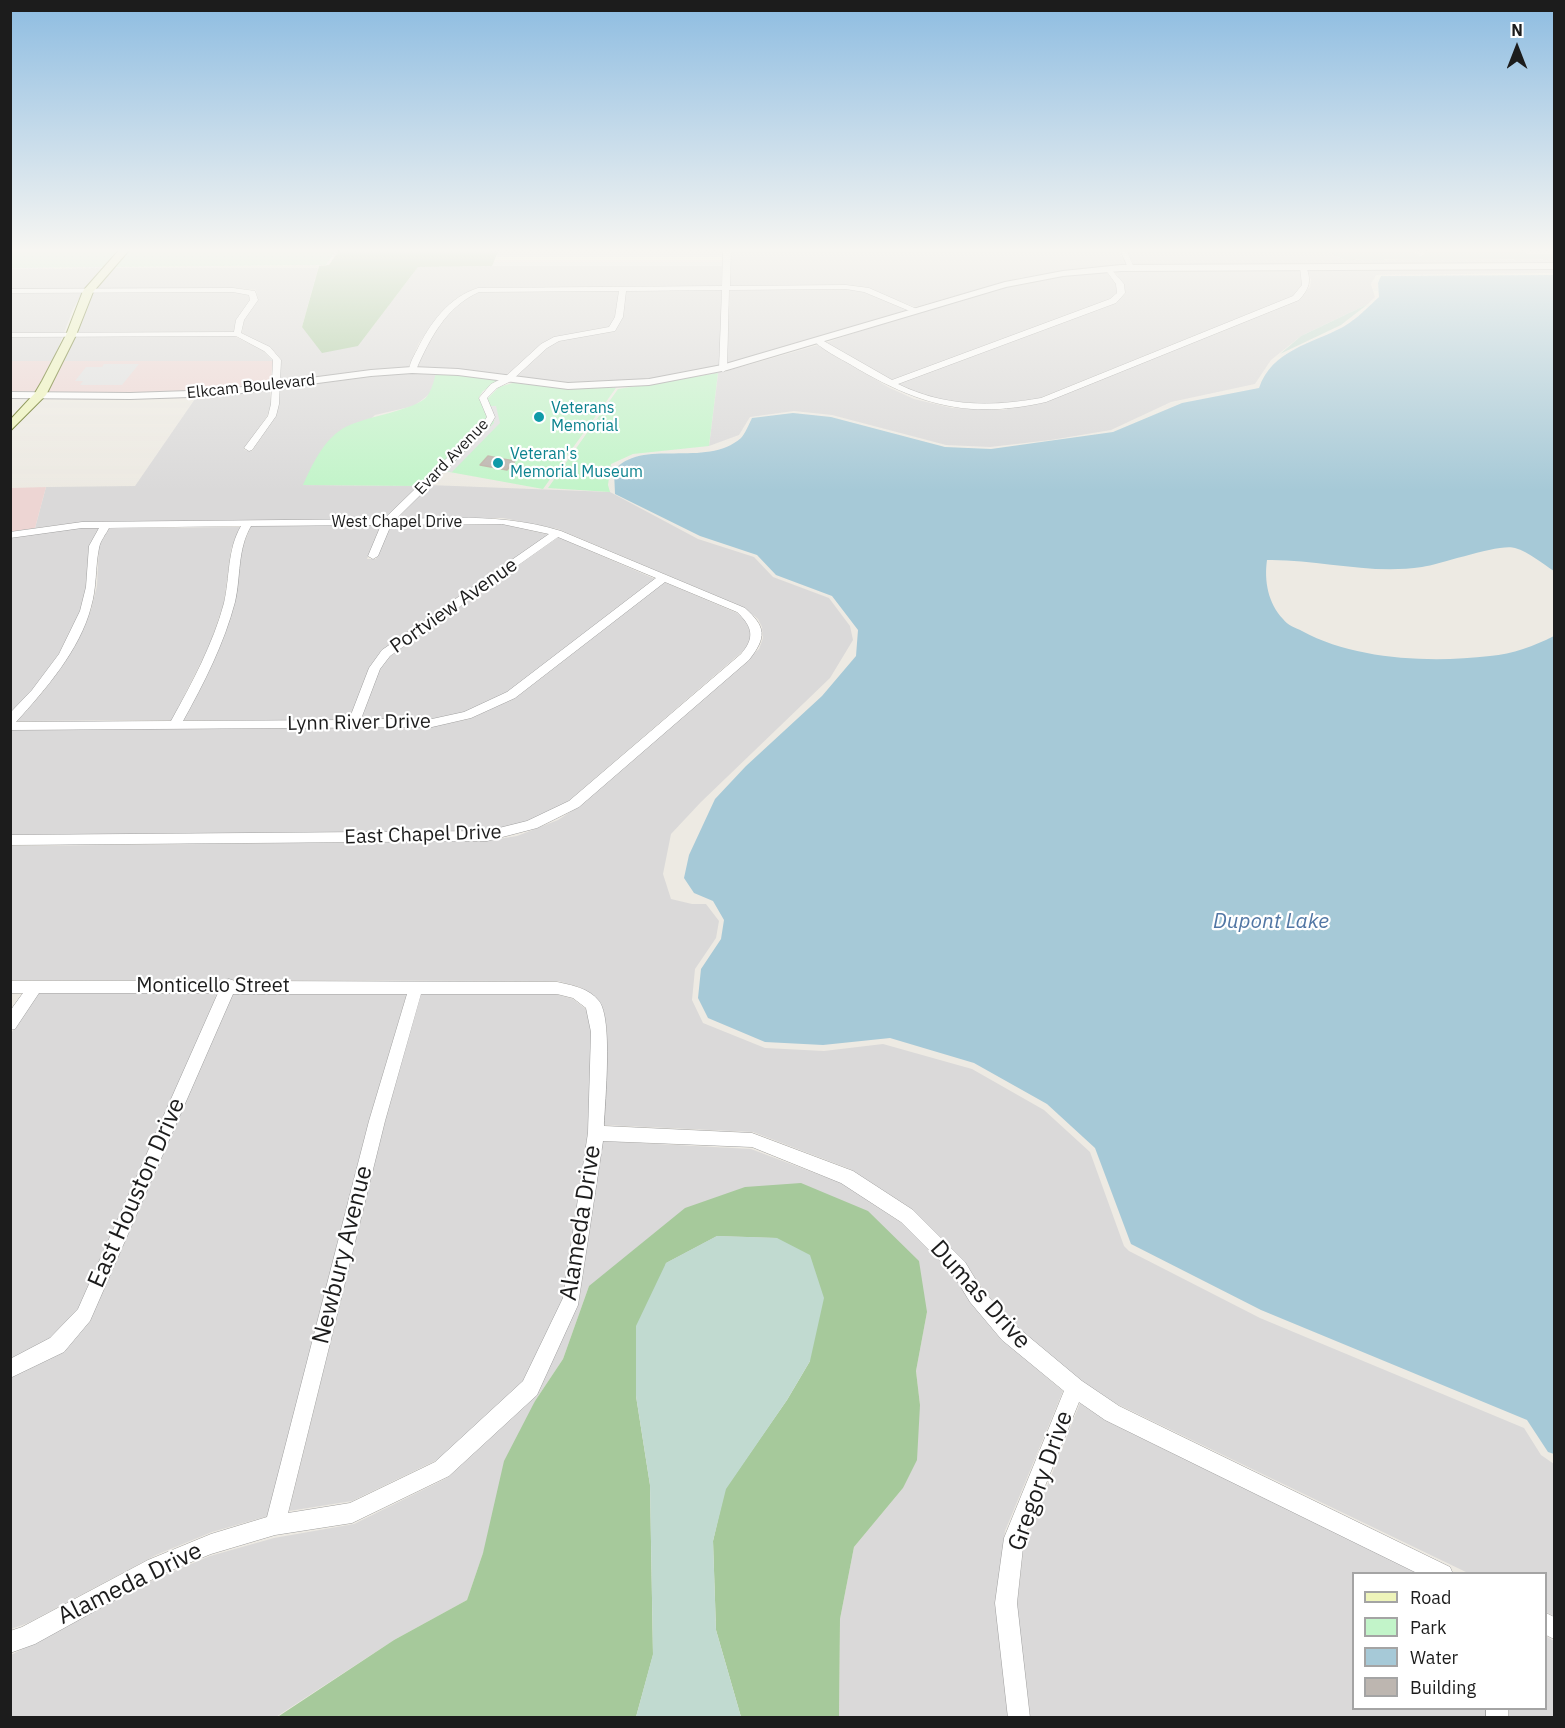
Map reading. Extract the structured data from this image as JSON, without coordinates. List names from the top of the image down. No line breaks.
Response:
{"streets":{"street":["Elkcam Boulevard","Evard Avenue","West Chapel Drive","Portview Avenue","Lynn River Drive","East Chapel Drive","Monticello Street","East Houston Drive","Alameda Drive","Newbury Avenue","Dumas Drive","Gregory Drive"]},"crossings":[["Elkcam Boulevard","Evard Avenue"],["Evard Avenue","West Chapel Drive"],["West Chapel Drive","Portview Avenue"],["West Chapel Drive","Lynn River Drive"],["West Chapel Drive","East Chapel Drive"],["Portview Avenue","Lynn River Drive"],["Monticello Street","East Houston Drive"],["Monticello Street","Alameda Drive"],["Monticello Street","Newbury Avenue"],["Alameda Drive","Newbury Avenue"],["Alameda Drive","Dumas Drive"],["Dumas Drive","Gregory Drive"]],"water":["Dupont Lake"],"places":["Veterans Memorial","Veteran's Memorial Museum"],"legend":["Road","Park","Water","Building"],"north":"top"}
